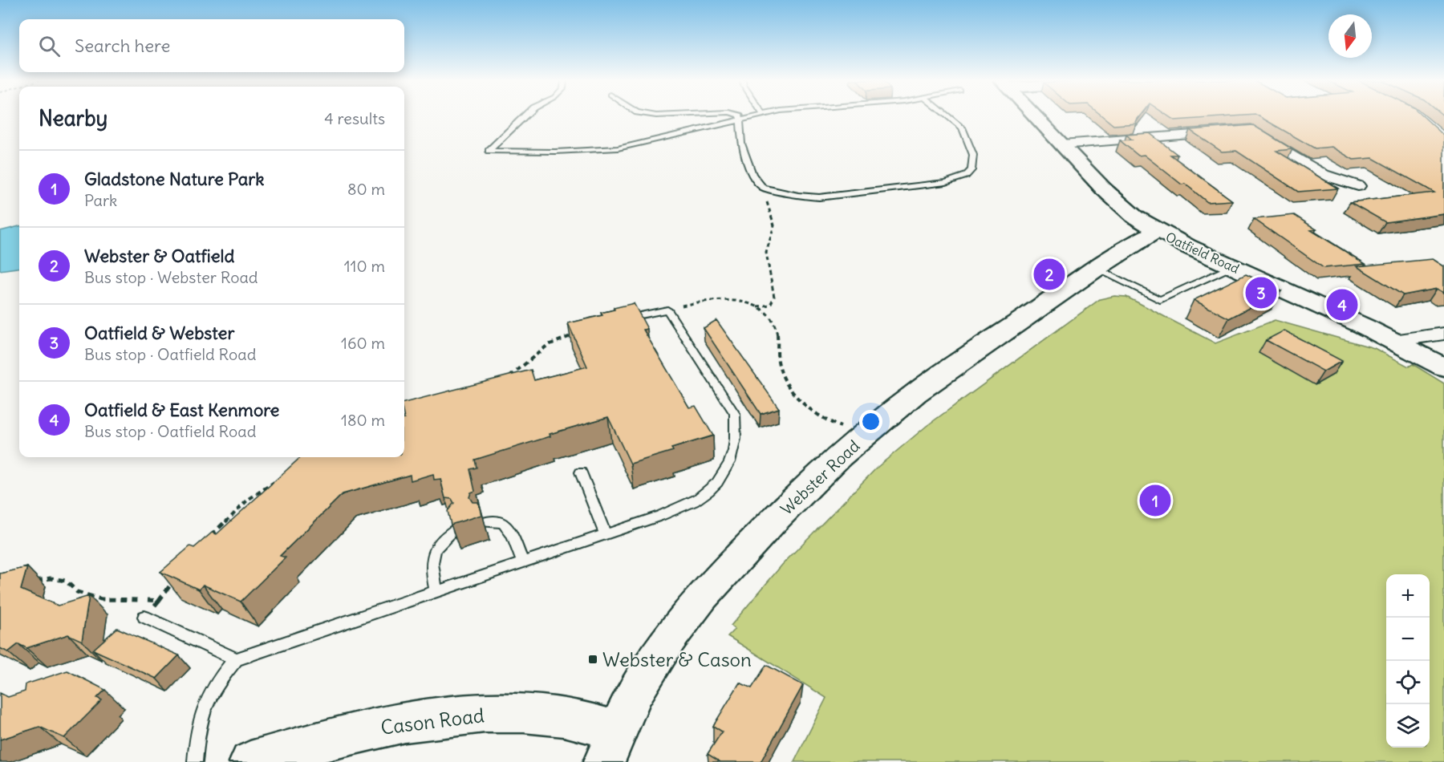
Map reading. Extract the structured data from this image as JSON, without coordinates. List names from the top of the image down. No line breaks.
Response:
{"streets":{"street":["Oatfield Road","Webster Road","Cason Road"]},"crossings":[["Oatfield Road","Webster Road"],["Webster Road","Cason Road"]],"places":{"transit":["Webster & Cason"]},"north":"bottom","page":{"search":"Search here","heading":["Nearby","4 results"],"list":[{"mark":"1","name":"Gladstone Nature Park","note":"Park","value":"80 m"},{"mark":"2","name":"Webster & Oatfield","note":"Bus stop · Webster Road","value":"110 m"},{"mark":"3","name":"Oatfield & Webster","note":"Bus stop · Oatfield Road","value":"160 m"},{"mark":"4","name":"Oatfield & East Kenmore","note":"Bus stop · Oatfield Road","value":"180 m"}],"pins":["2","3","4","1"],"map_buttons":["+","−"]}}
